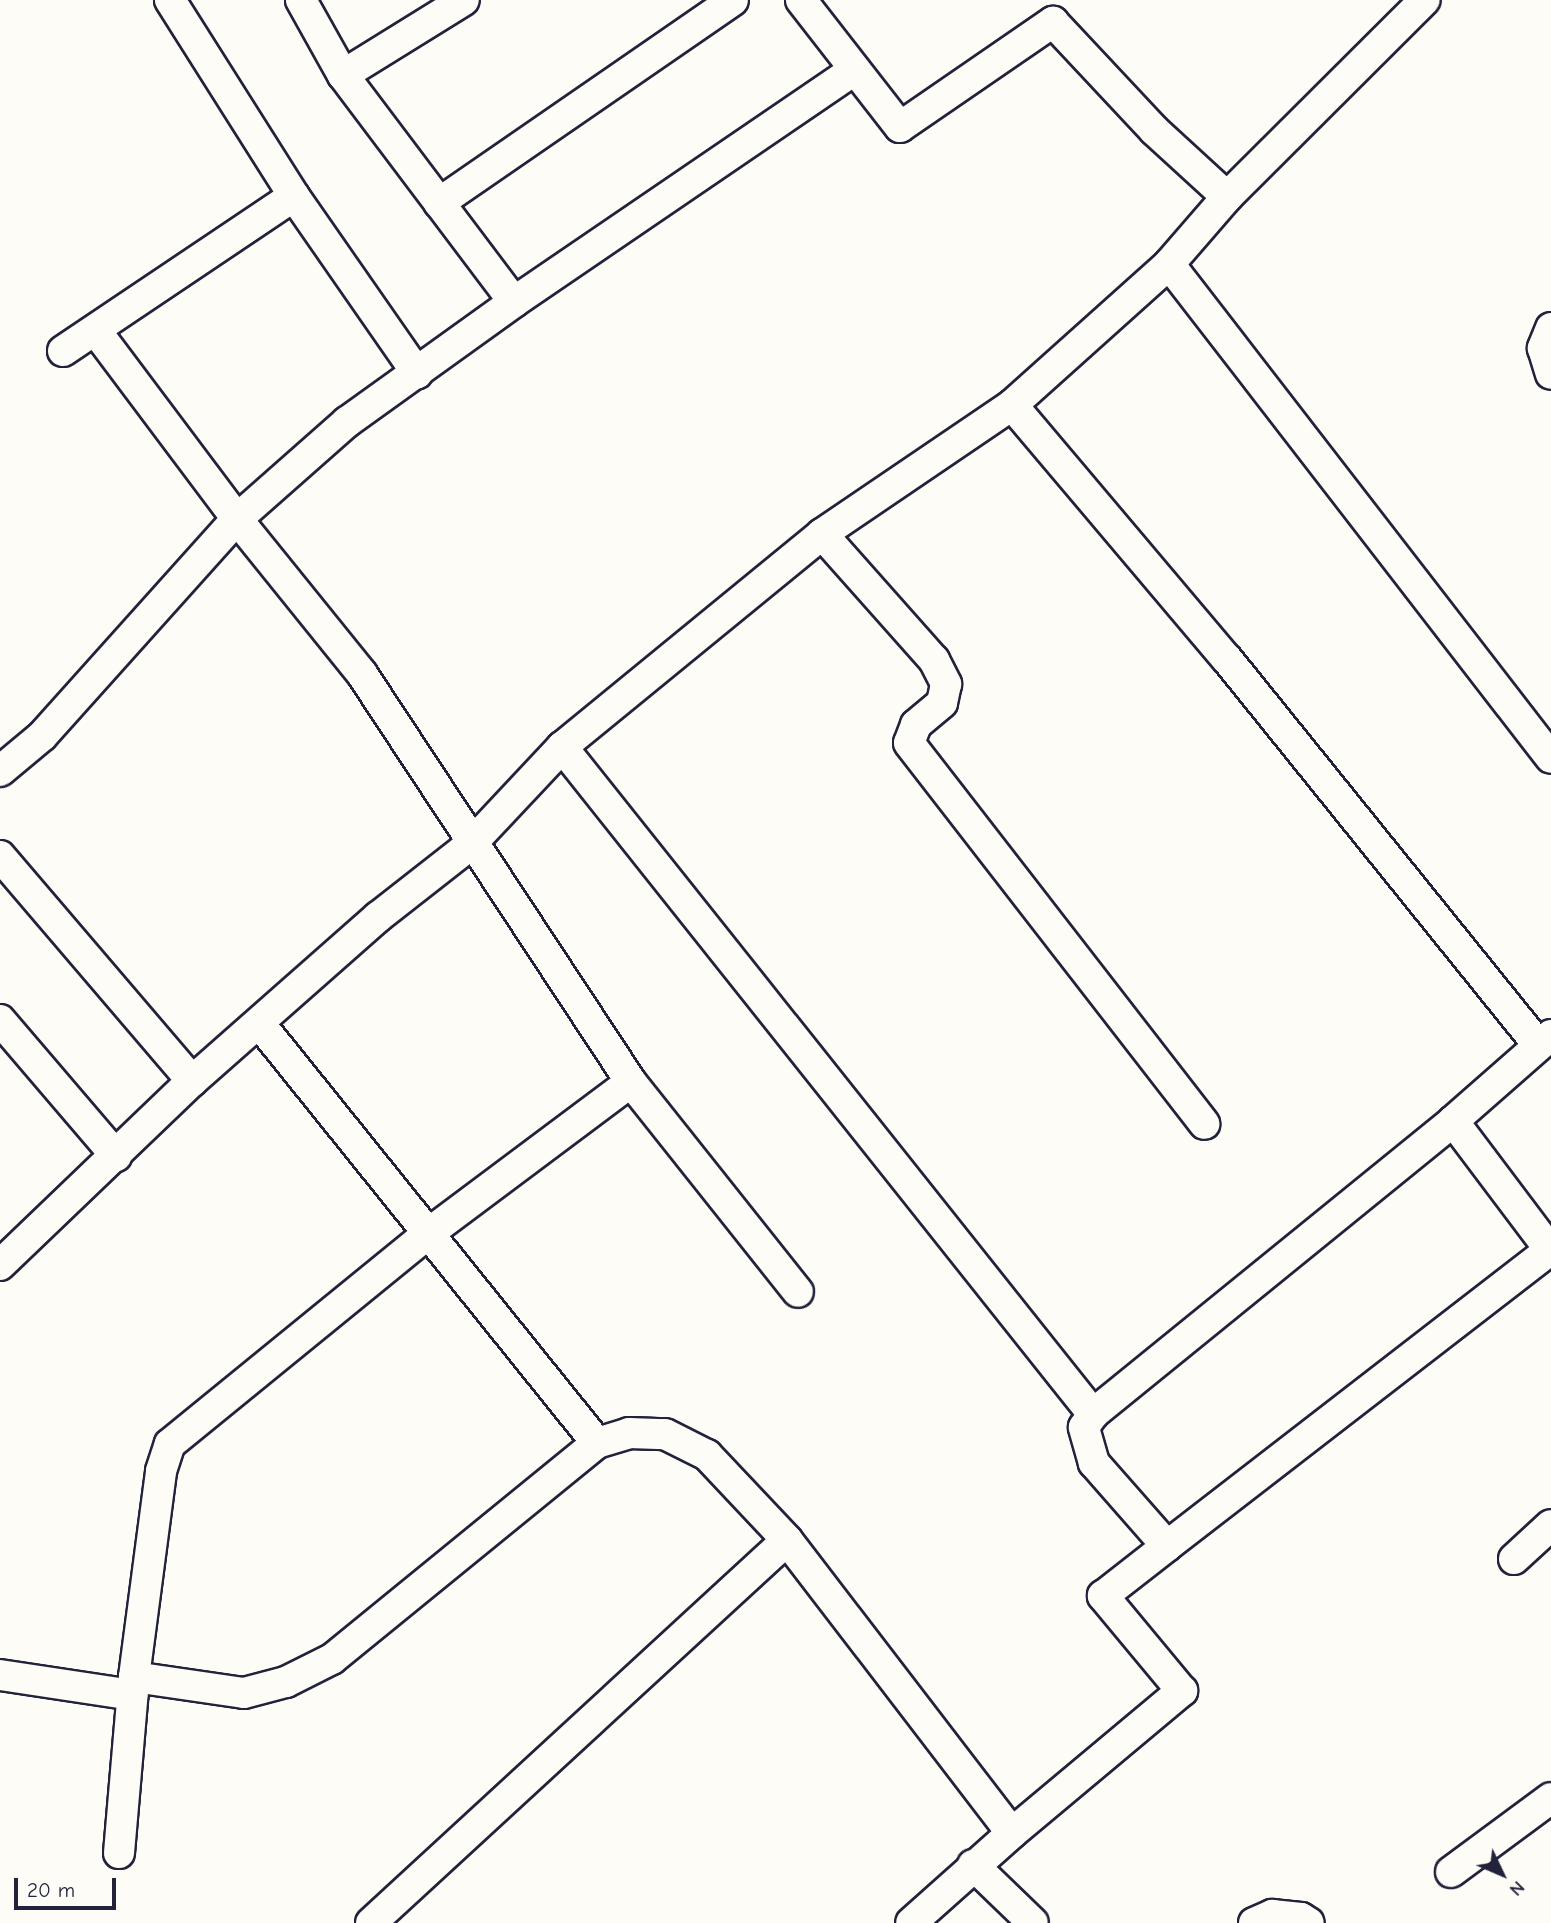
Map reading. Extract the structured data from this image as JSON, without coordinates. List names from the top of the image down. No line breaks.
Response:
{"scale_bar":"20 m","north":"bottom right"}
